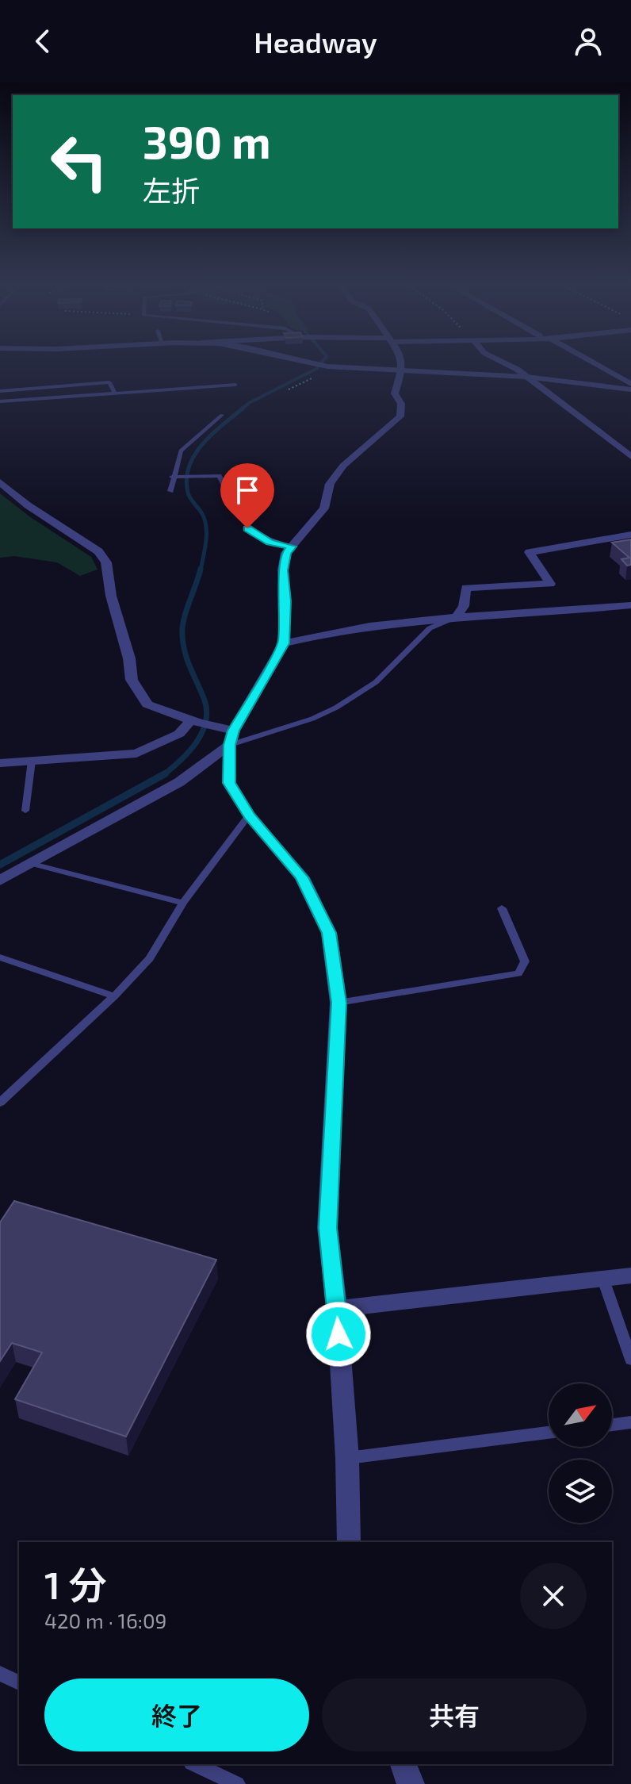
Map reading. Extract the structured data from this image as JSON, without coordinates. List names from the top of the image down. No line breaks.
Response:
{"north":"top right","page":{"header":"Headway","turn":["390 m","左折"],"heading":["1 分","420 m · 16:09"],"buttons":["終了","共有"]}}
